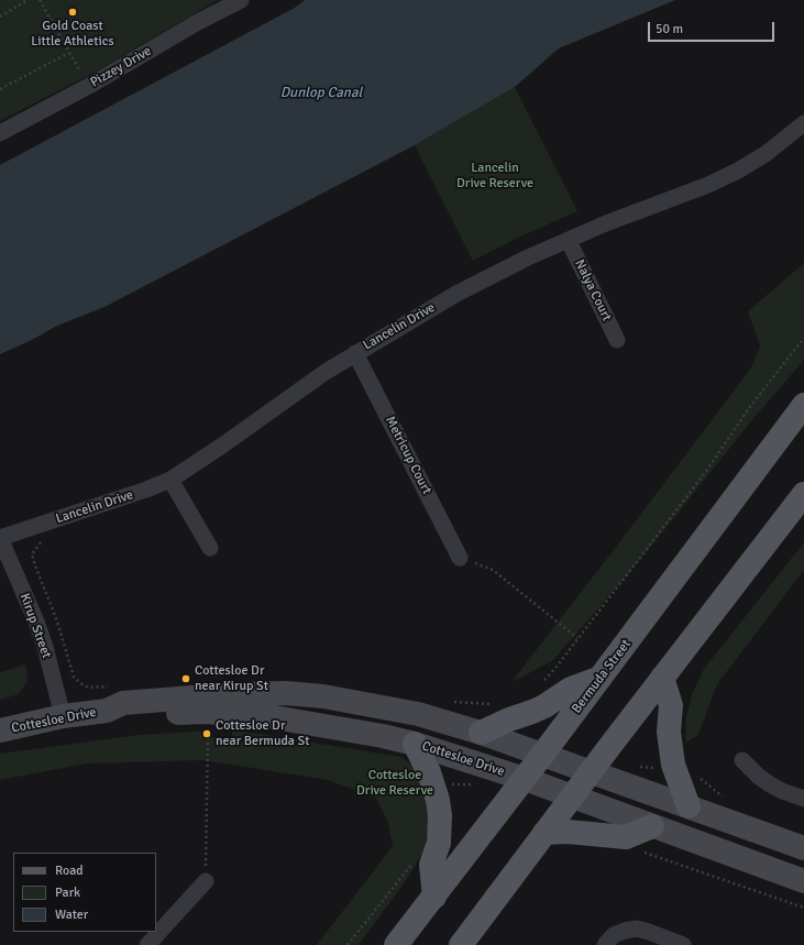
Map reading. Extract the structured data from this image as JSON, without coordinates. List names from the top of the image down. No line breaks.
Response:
{"streets":{"main road":["Bermuda Street","Cottesloe Drive"],"street":["Pizzey Drive","Nalya Court","Lancelin Drive","Metricup Court","Kirup Street"]},"crossings":[["Nalya Court","Lancelin Drive"],["Lancelin Drive","Metricup Court"],["Lancelin Drive","Kirup Street"],["Kirup Street","Cottesloe Drive"],["Bermuda Street","Cottesloe Drive"]],"water":["Dunlop Canal"],"parks":["Lancelin Drive Reserve","Cottesloe Drive Reserve"],"places":["Gold Coast Little Athletics","Cottesloe Dr near Kirup St","Cottesloe Dr near Bermuda St"],"legend":["Road","Park","Water"],"scale_bar":"50 m"}
